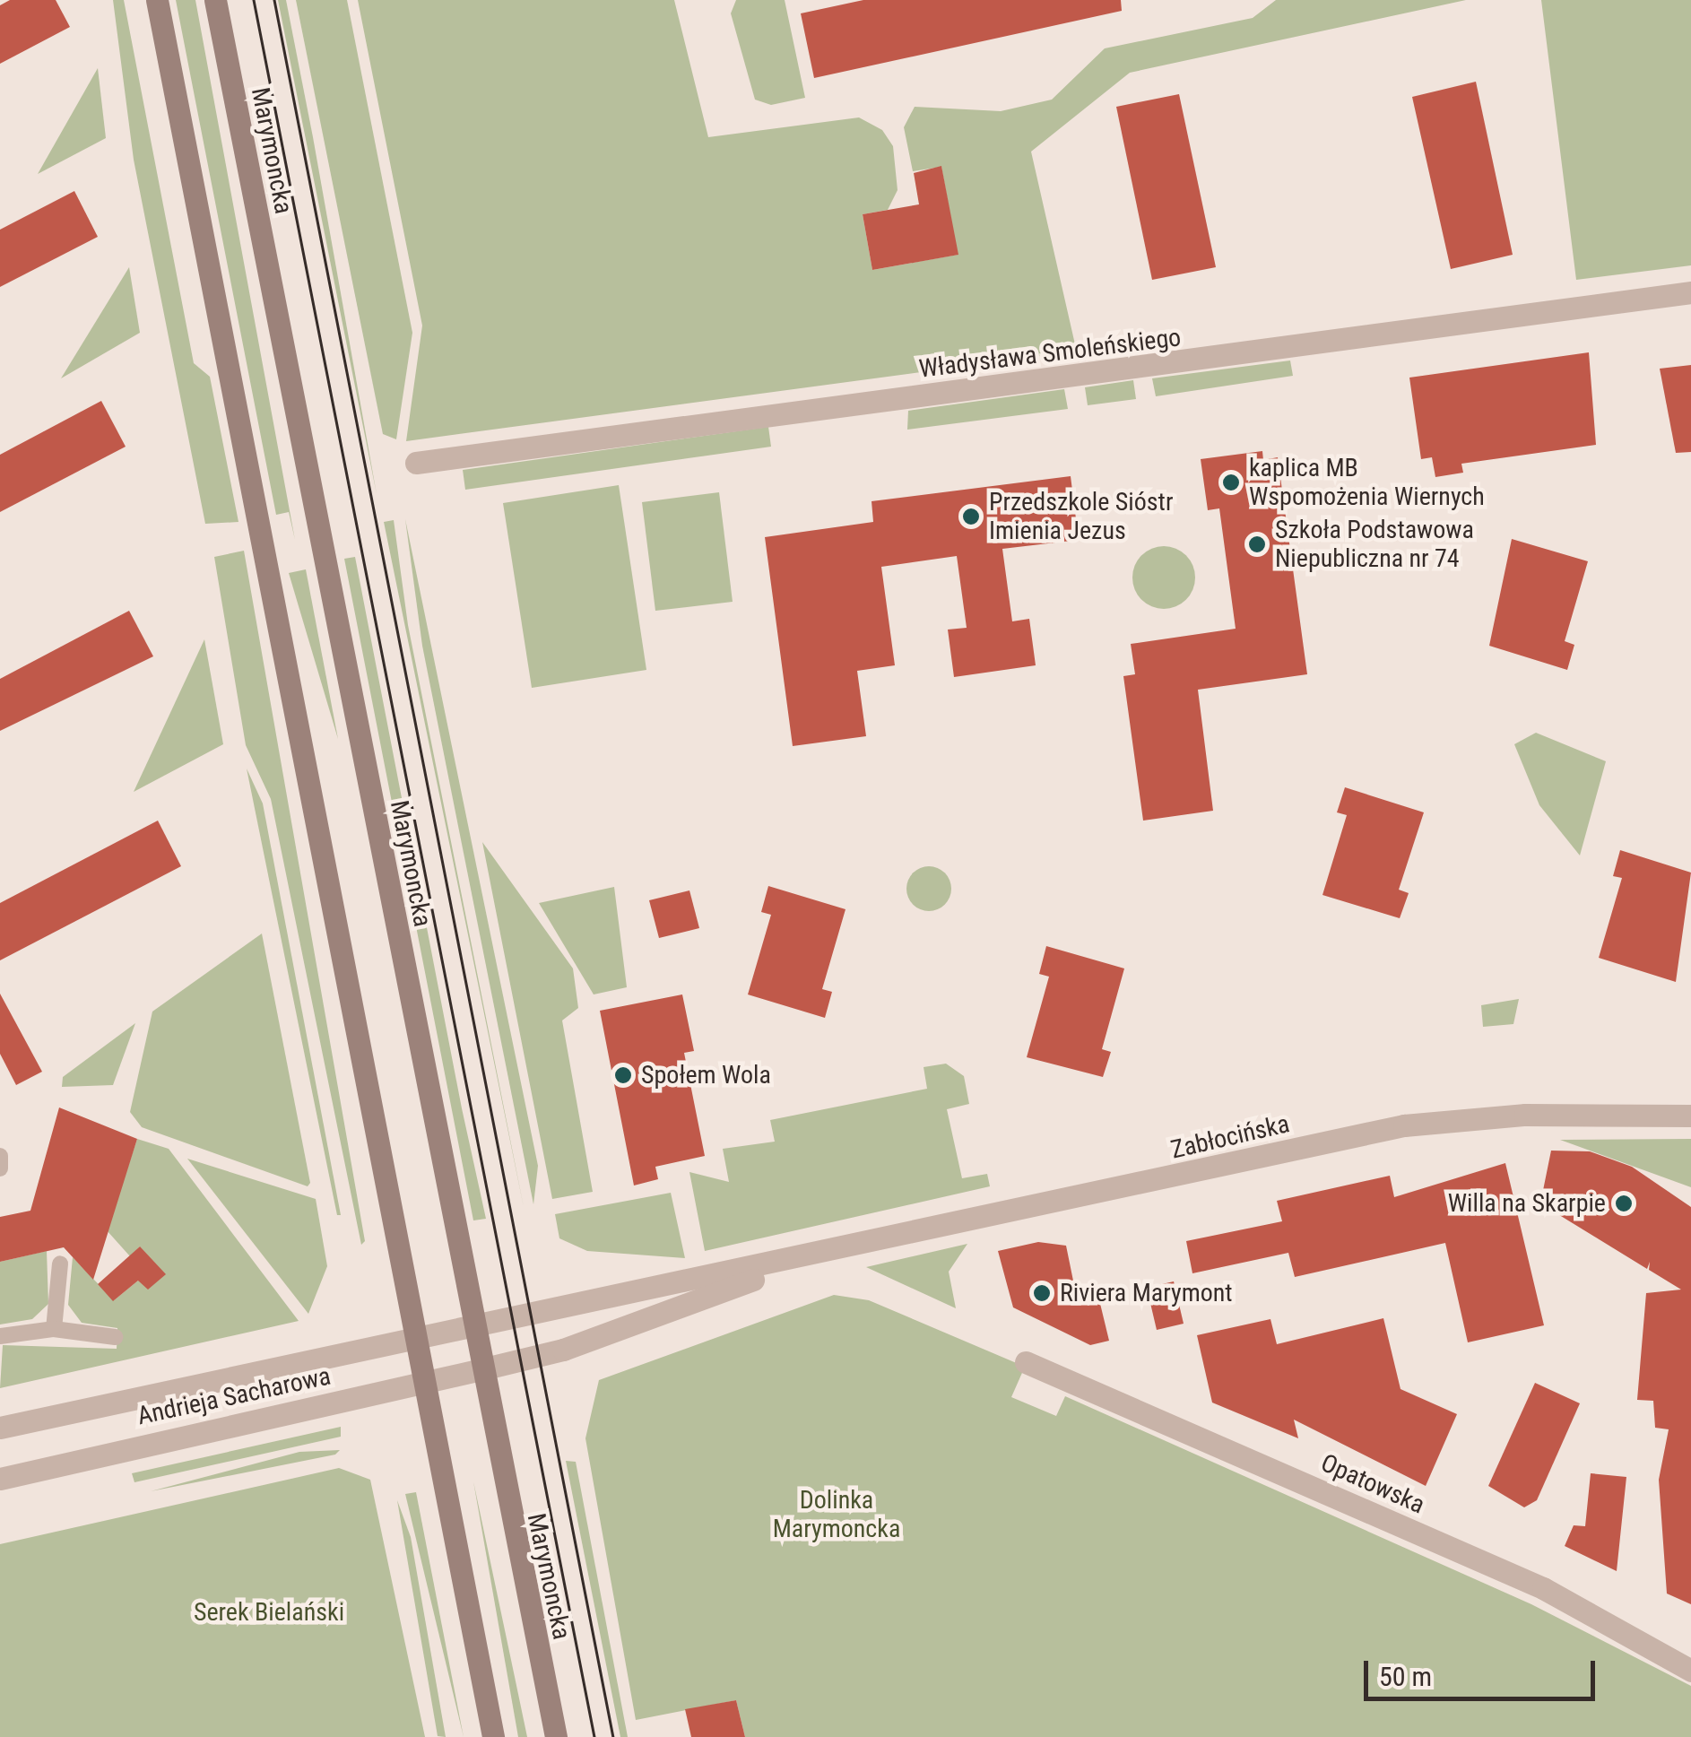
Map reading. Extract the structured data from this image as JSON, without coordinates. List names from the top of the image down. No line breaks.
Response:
{"streets":{"main road":["Marymoncka"],"street":["Władysława Smoleńskiego","Zabłocińska","Andrieja Sacharowa","Opatowska"]},"crossings":[["Marymoncka","Zabłocińska"],["Marymoncka","Andrieja Sacharowa"],["Zabłocińska","Andrieja Sacharowa"]],"parks":["Dolinka Marymoncka","Serek Bielański"],"places":["kaplica MB Wspomożenia Wiernych","Przedszkole Sióstr Imienia Jezus","Szkoła Podstawowa Niepubliczna nr 74","Społem Wola","Willa na Skarpie","Riviera Marymont"],"scale_bar":"50 m"}
